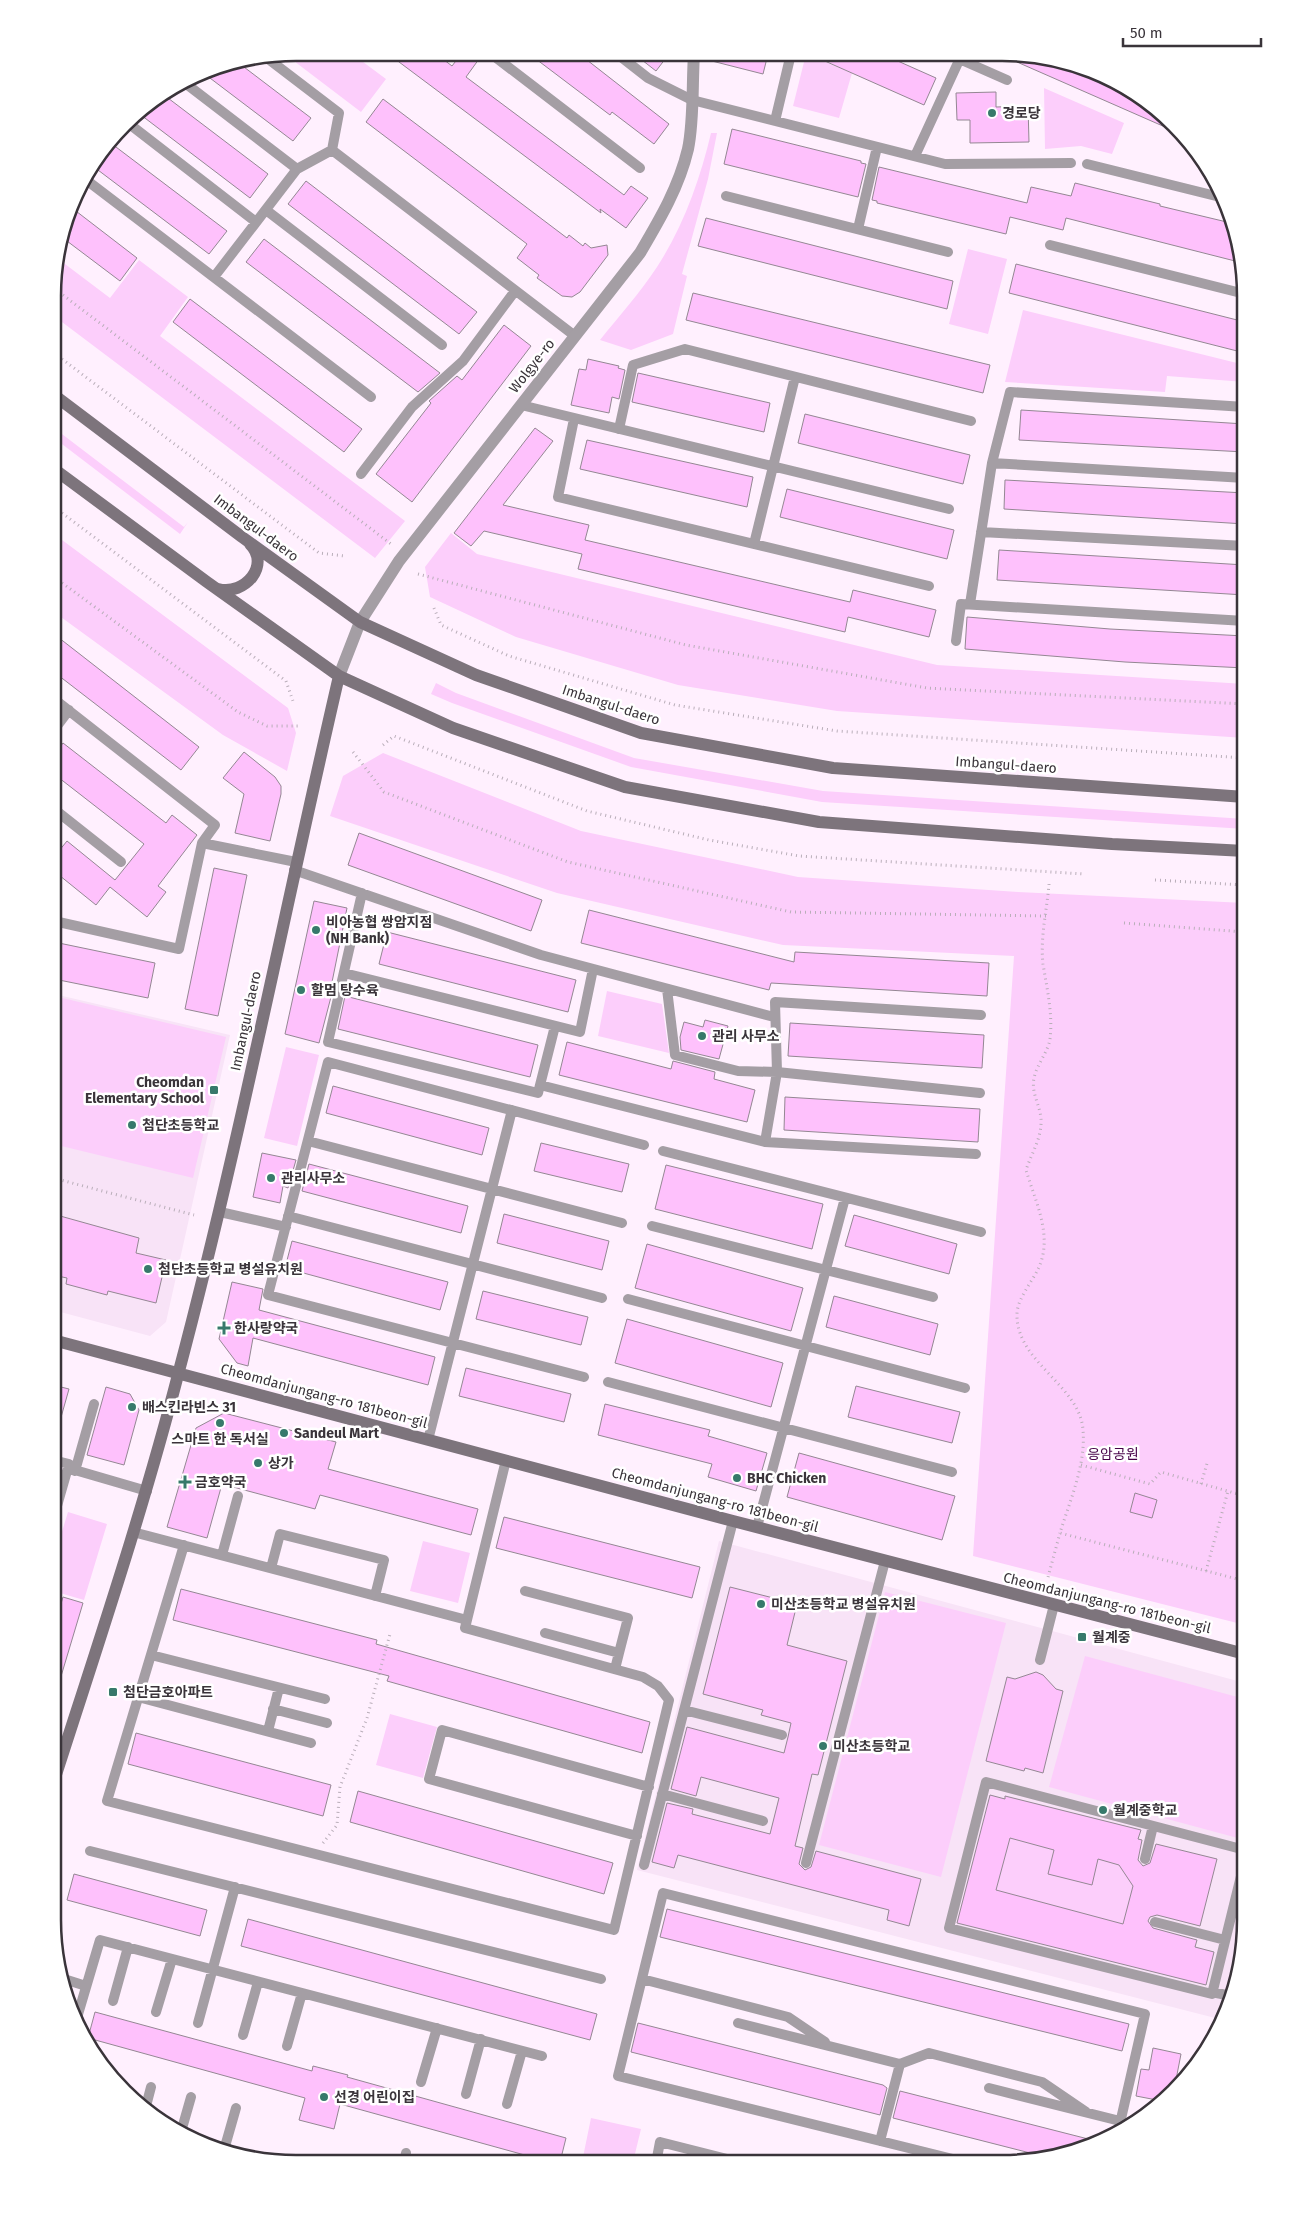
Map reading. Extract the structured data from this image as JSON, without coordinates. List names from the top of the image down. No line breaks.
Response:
{"streets":{"main road":["Imbangul-daero","Cheomdanjungang-ro 181beon-gil"],"street":["Wolgye-ro"]},"crossings":[["Wolgye-ro","Imbangul-daero"],["Imbangul-daero","Cheomdanjungang-ro 181beon-gil"]],"parks":["응암공원"],"places":{"other":["경로당","비아농협 쌍암지점 (NH Bank)","할멈 탕수육","관리 사무소","첨단초등학교","관리사무소","첨단초등학교 병설유치원","배스킨라빈스 31","스마트 한 독서실","Sandeul Mart","상가","BHC Chicken","미산초등학교 병설유치원","미산초등학교","월계중학교","선경 어린이집"],"transit":["Cheomdan Elementary School","월계중","첨단금호아파트"],"health":["한사랑약국","금호약국"]},"scale_bar":"50 m"}
